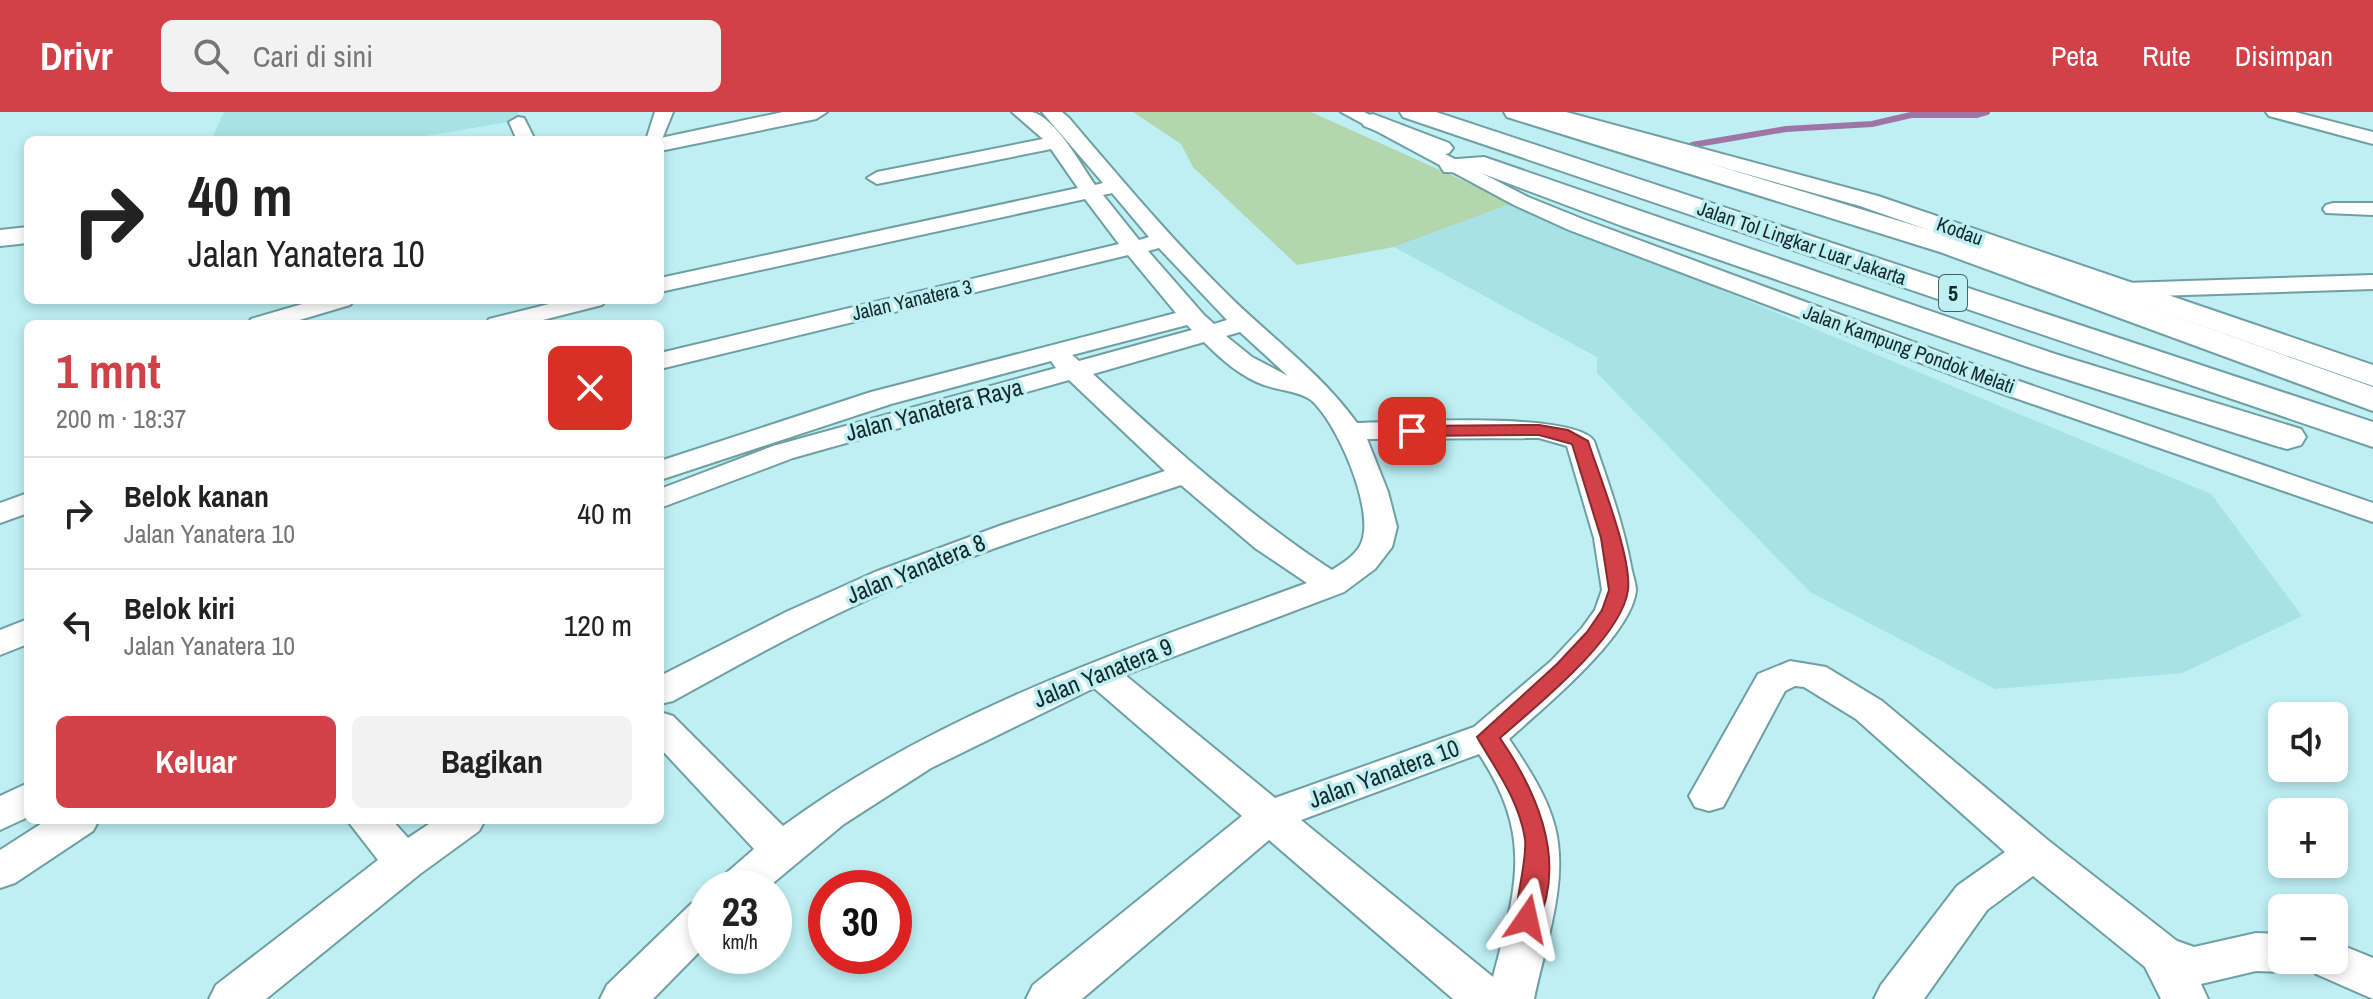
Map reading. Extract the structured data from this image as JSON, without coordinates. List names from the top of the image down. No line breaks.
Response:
{"streets":{"highway":["Jalan Tol Lingkar Luar Jakarta","5"],"main road":["Kodau"],"street":["Jalan Yanatera 3","Jalan Kampung Pondok Melati","Jalan Yanatera Raya","Jalan Yanatera 8","Jalan Yanatera 9","Jalan Yanatera 10"]},"crossings":[["Jalan Yanatera 9","Jalan Yanatera 10"]],"page":{"header":"Drivr","search":"Cari di sini","nav":["Peta","Rute","Disimpan"],"turn":["40 m","Jalan Yanatera 10"],"heading":["1 mnt","200 m · 18:37"],"list":[{"name":"Belok kanan","note":"Jalan Yanatera 10","value":"40 m"},{"name":"Belok kiri","note":"Jalan Yanatera 10","value":"120 m"}],"buttons":["Keluar","Bagikan"],"map_buttons":["+","−"],"speed":"23 km/h","limit":"30"}}
